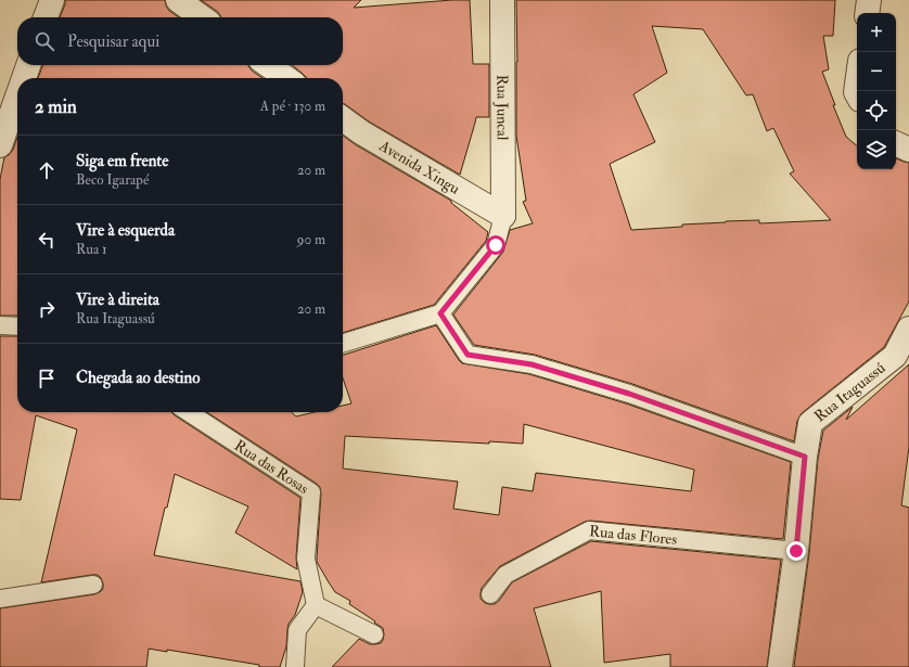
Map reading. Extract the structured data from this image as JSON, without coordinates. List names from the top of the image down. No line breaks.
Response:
{"streets":{"street":["Rua Juncal","Avenida Xingu","Rua Itaguassú"],"lane":["Rua das Rosas","Rua das Flores"]},"crossings":[["Rua Juncal","Avenida Xingu"],["Rua Itaguassú","Rua das Flores"]],"page":{"map_buttons":["+","−"],"search":"Pesquisar aqui","heading":["2 min","A pé · 130 m"],"list":[["Siga em frente","Beco Igarapé","20 m"],["Vire à esquerda","Rua 1","90 m"],["Vire à direita","Rua Itaguassú","20 m"],"Chegada ao destino"]}}
